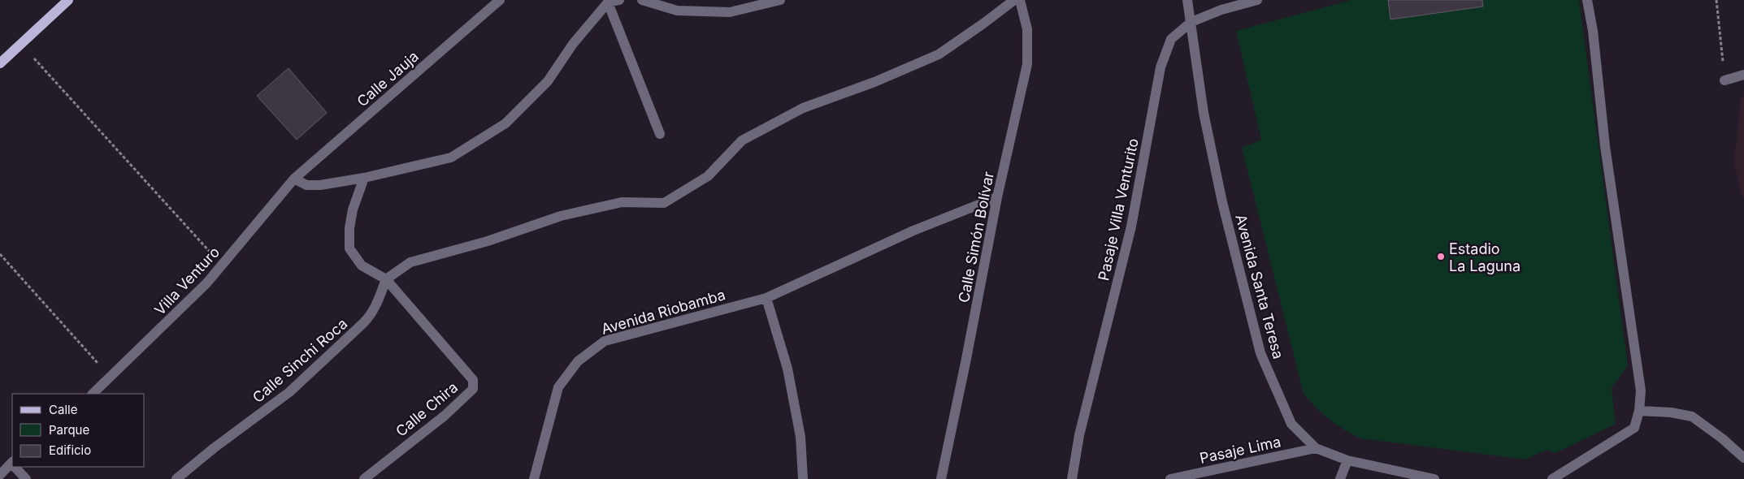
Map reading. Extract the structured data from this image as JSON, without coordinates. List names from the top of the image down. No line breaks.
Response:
{"streets":{"street":["Calle Jauja","Pasaje Villa Venturito","Calle Simón Bolívar","Villa Venturo","Avenida Santa Teresa","Avenida Riobamba","Calle Sinchi Roca","Calle Chira","Pasaje Lima"]},"crossings":[["Calle Jauja","Villa Venturo"],["Pasaje Villa Venturito","Avenida Santa Teresa"],["Calle Simón Bolívar","Avenida Riobamba"],["Avenida Santa Teresa","Pasaje Lima"],["Calle Sinchi Roca","Calle Chira"]],"places":["Estadio La Laguna"],"legend":["Calle","Parque","Edificio"]}
